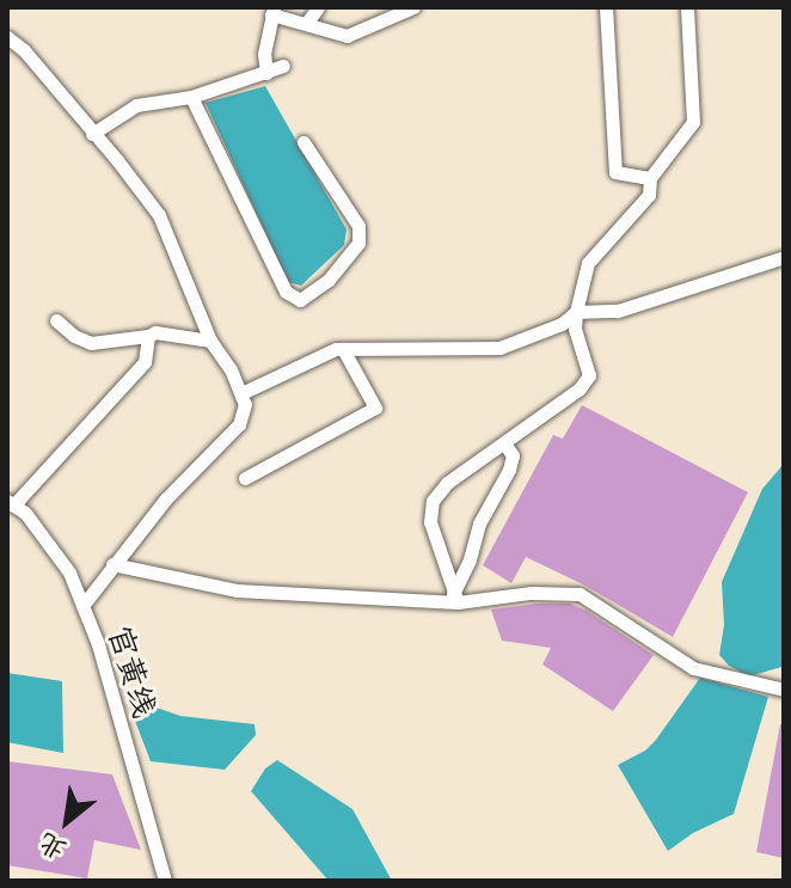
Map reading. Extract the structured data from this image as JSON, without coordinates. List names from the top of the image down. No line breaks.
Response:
{"streets":{"street":["官黄线"]},"north":"bottom left"}
